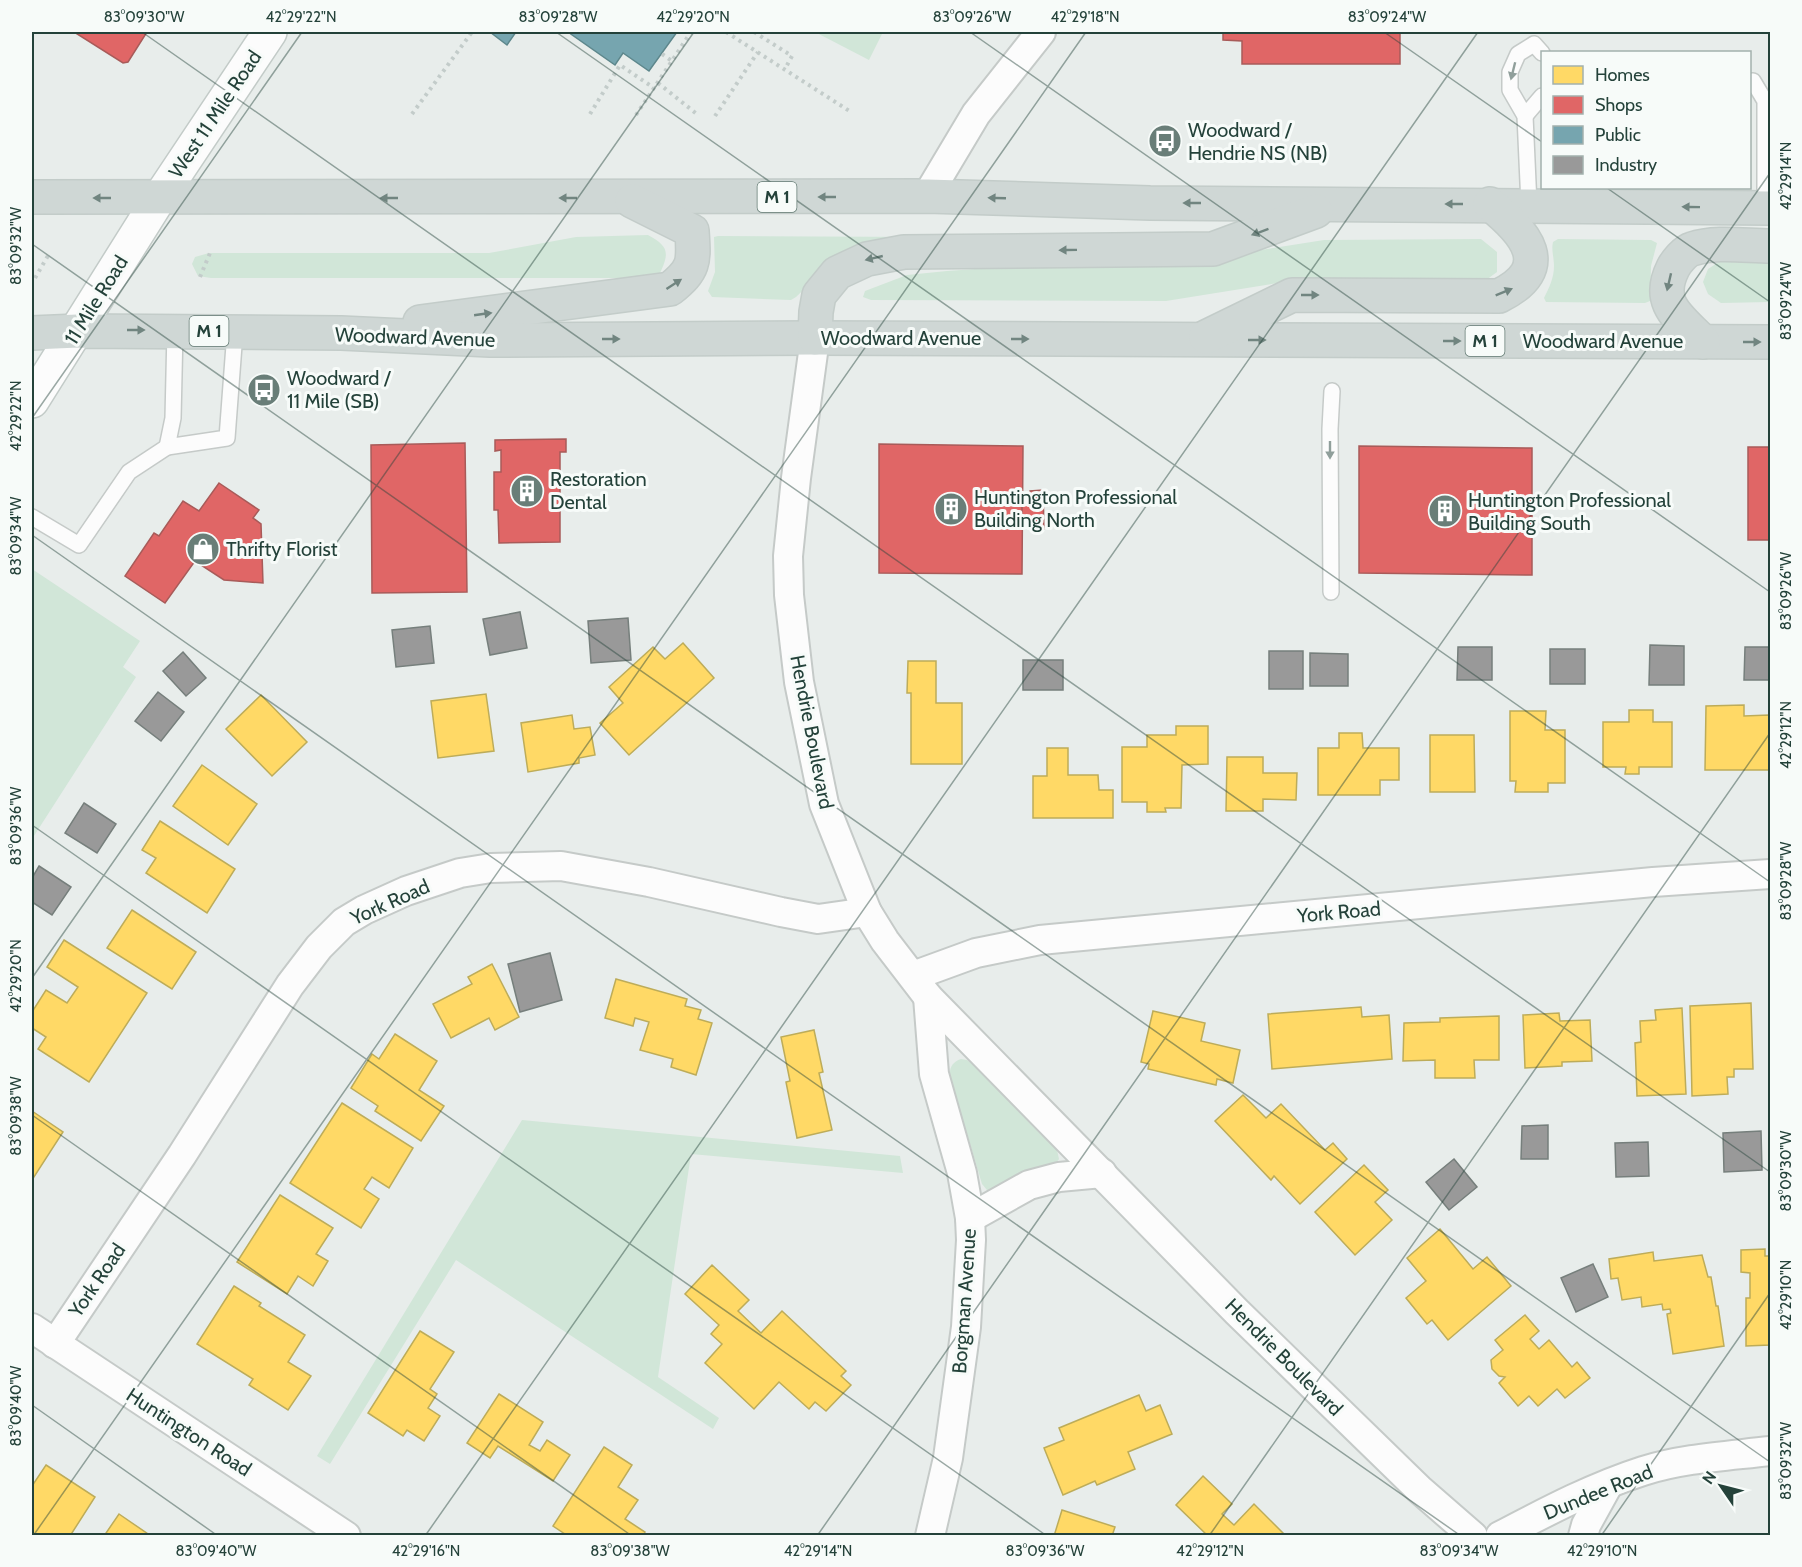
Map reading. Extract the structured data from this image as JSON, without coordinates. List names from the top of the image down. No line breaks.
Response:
{"streets":{"main road":["West 11 Mile Road","M 1","11 Mile Road","Woodward Avenue"],"street":["Hendrie Boulevard","York Road","Borgman Avenue","Huntington Road","Dundee Road"]},"crossings":[["West 11 Mile Road","M 1"],["West 11 Mile Road","11 Mile Road"],["M 1","11 Mile Road"],["11 Mile Road","Woodward Avenue"],["Woodward Avenue","Hendrie Boulevard"],["Hendrie Boulevard","York Road"],["Hendrie Boulevard","Borgman Avenue"],["York Road","Borgman Avenue"],["York Road","Huntington Road"]],"places":{"bus stop":["Woodward / Hendrie NS (NB)","Woodward / 11 Mile (SB)"],"building":["Restoration Dental","Huntington Professional Building North","Huntington Professional Building South"],"shop":["Thrifty Florist"]},"legend":["Homes","Shops","Public","Industry"],"north":"top left","coordinates":["83°09'30\"W","42°29'22\"N","83°09'28\"W","42°29'20\"N","83°09'26\"W","42°29'18\"N","83°09'24\"W","42°29'14\"N","83°09'32\"W","83°09'34\"W","42°29'12\"N","83°09'36\"W","83°09'38\"W","42°29'10\"N","83°09'40\"W","42°29'16\"N"]}
